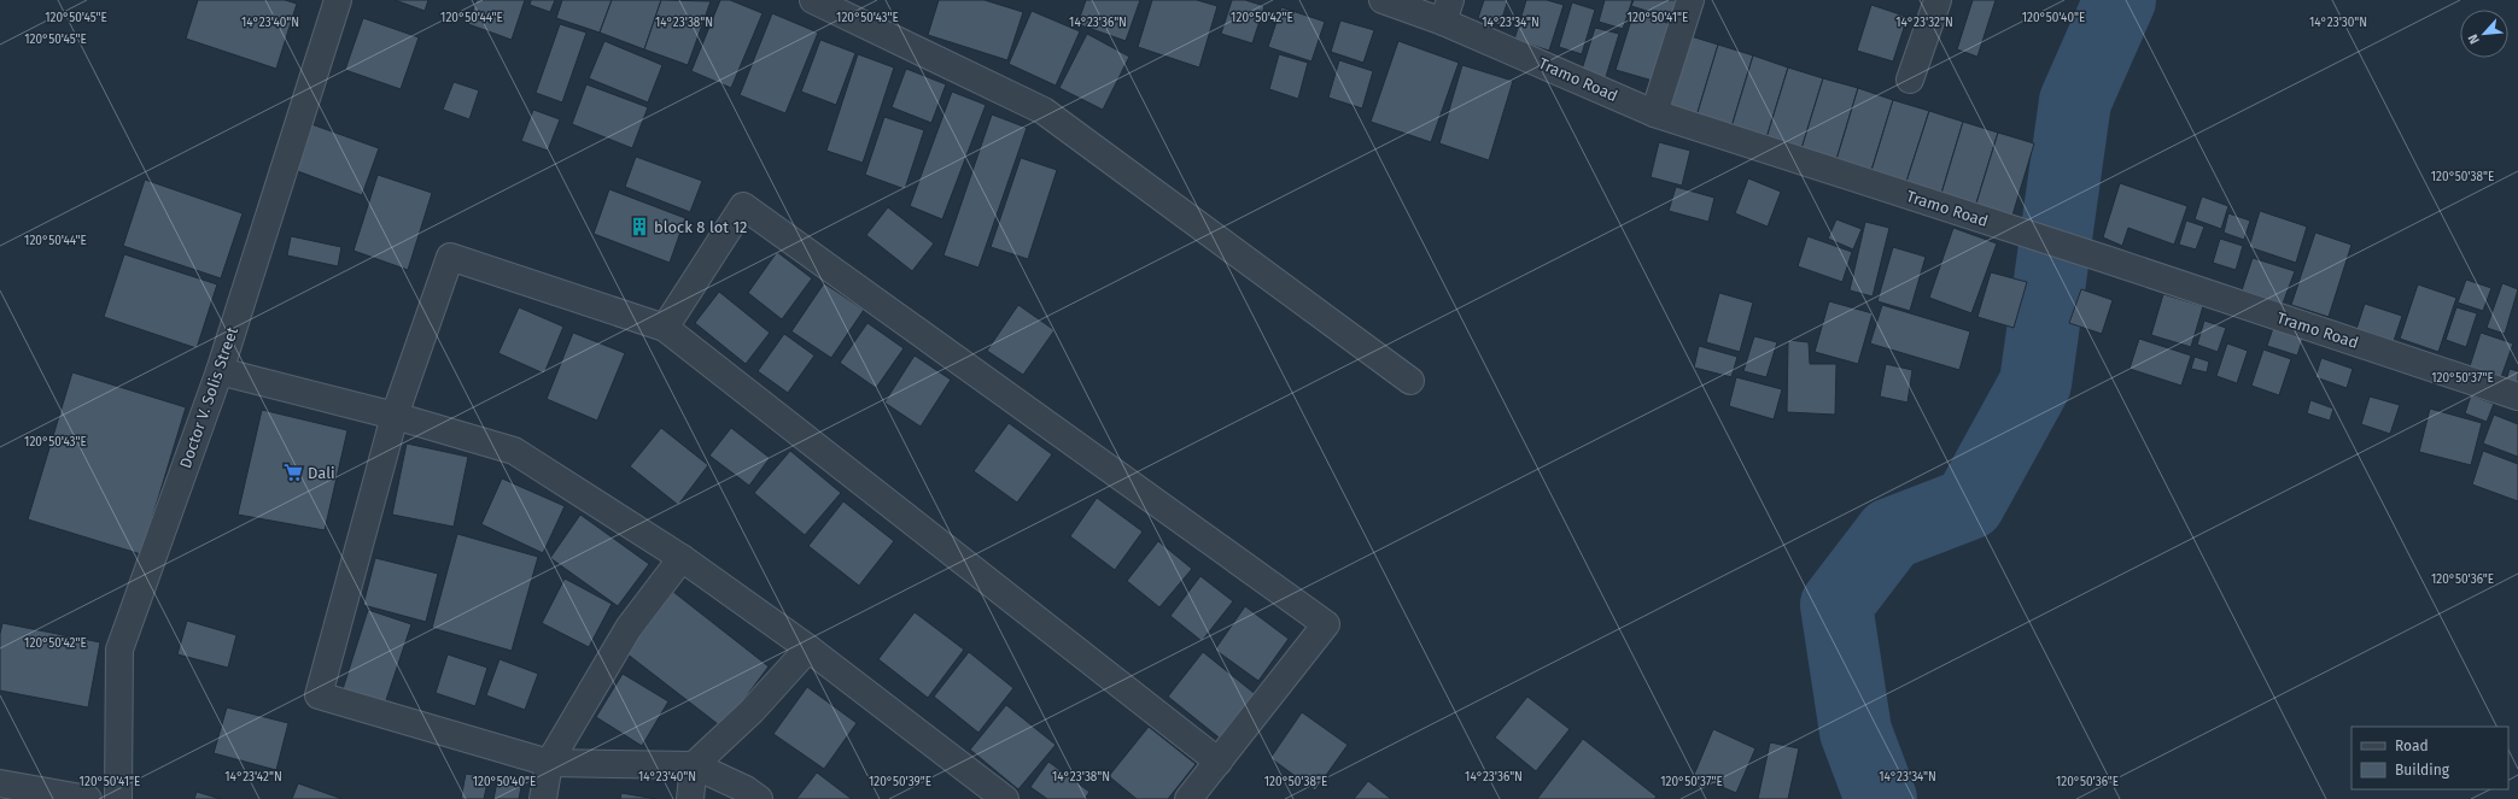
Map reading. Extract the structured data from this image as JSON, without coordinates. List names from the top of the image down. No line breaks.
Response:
{"streets":{"street":["Tramo Road","Doctor V. Solis Street"]},"places":{"building":["block 8 lot 12"],"supermarket":["Dali"]},"legend":["Road","Building"],"north":"bottom left","coordinates":["120°50'42\"E","120°50'41\"E","120°50'40\"E","120°50'44\"E","120°50'43\"E","120°50'45\"E","14°23'40\"N","14°23'38\"N","14°23'36\"N","14°23'34\"N","14°23'32\"N","14°23'30\"N","120°50'38\"E","120°50'37\"E","120°50'36\"E","14°23'42\"N","120°50'39\"E"]}
